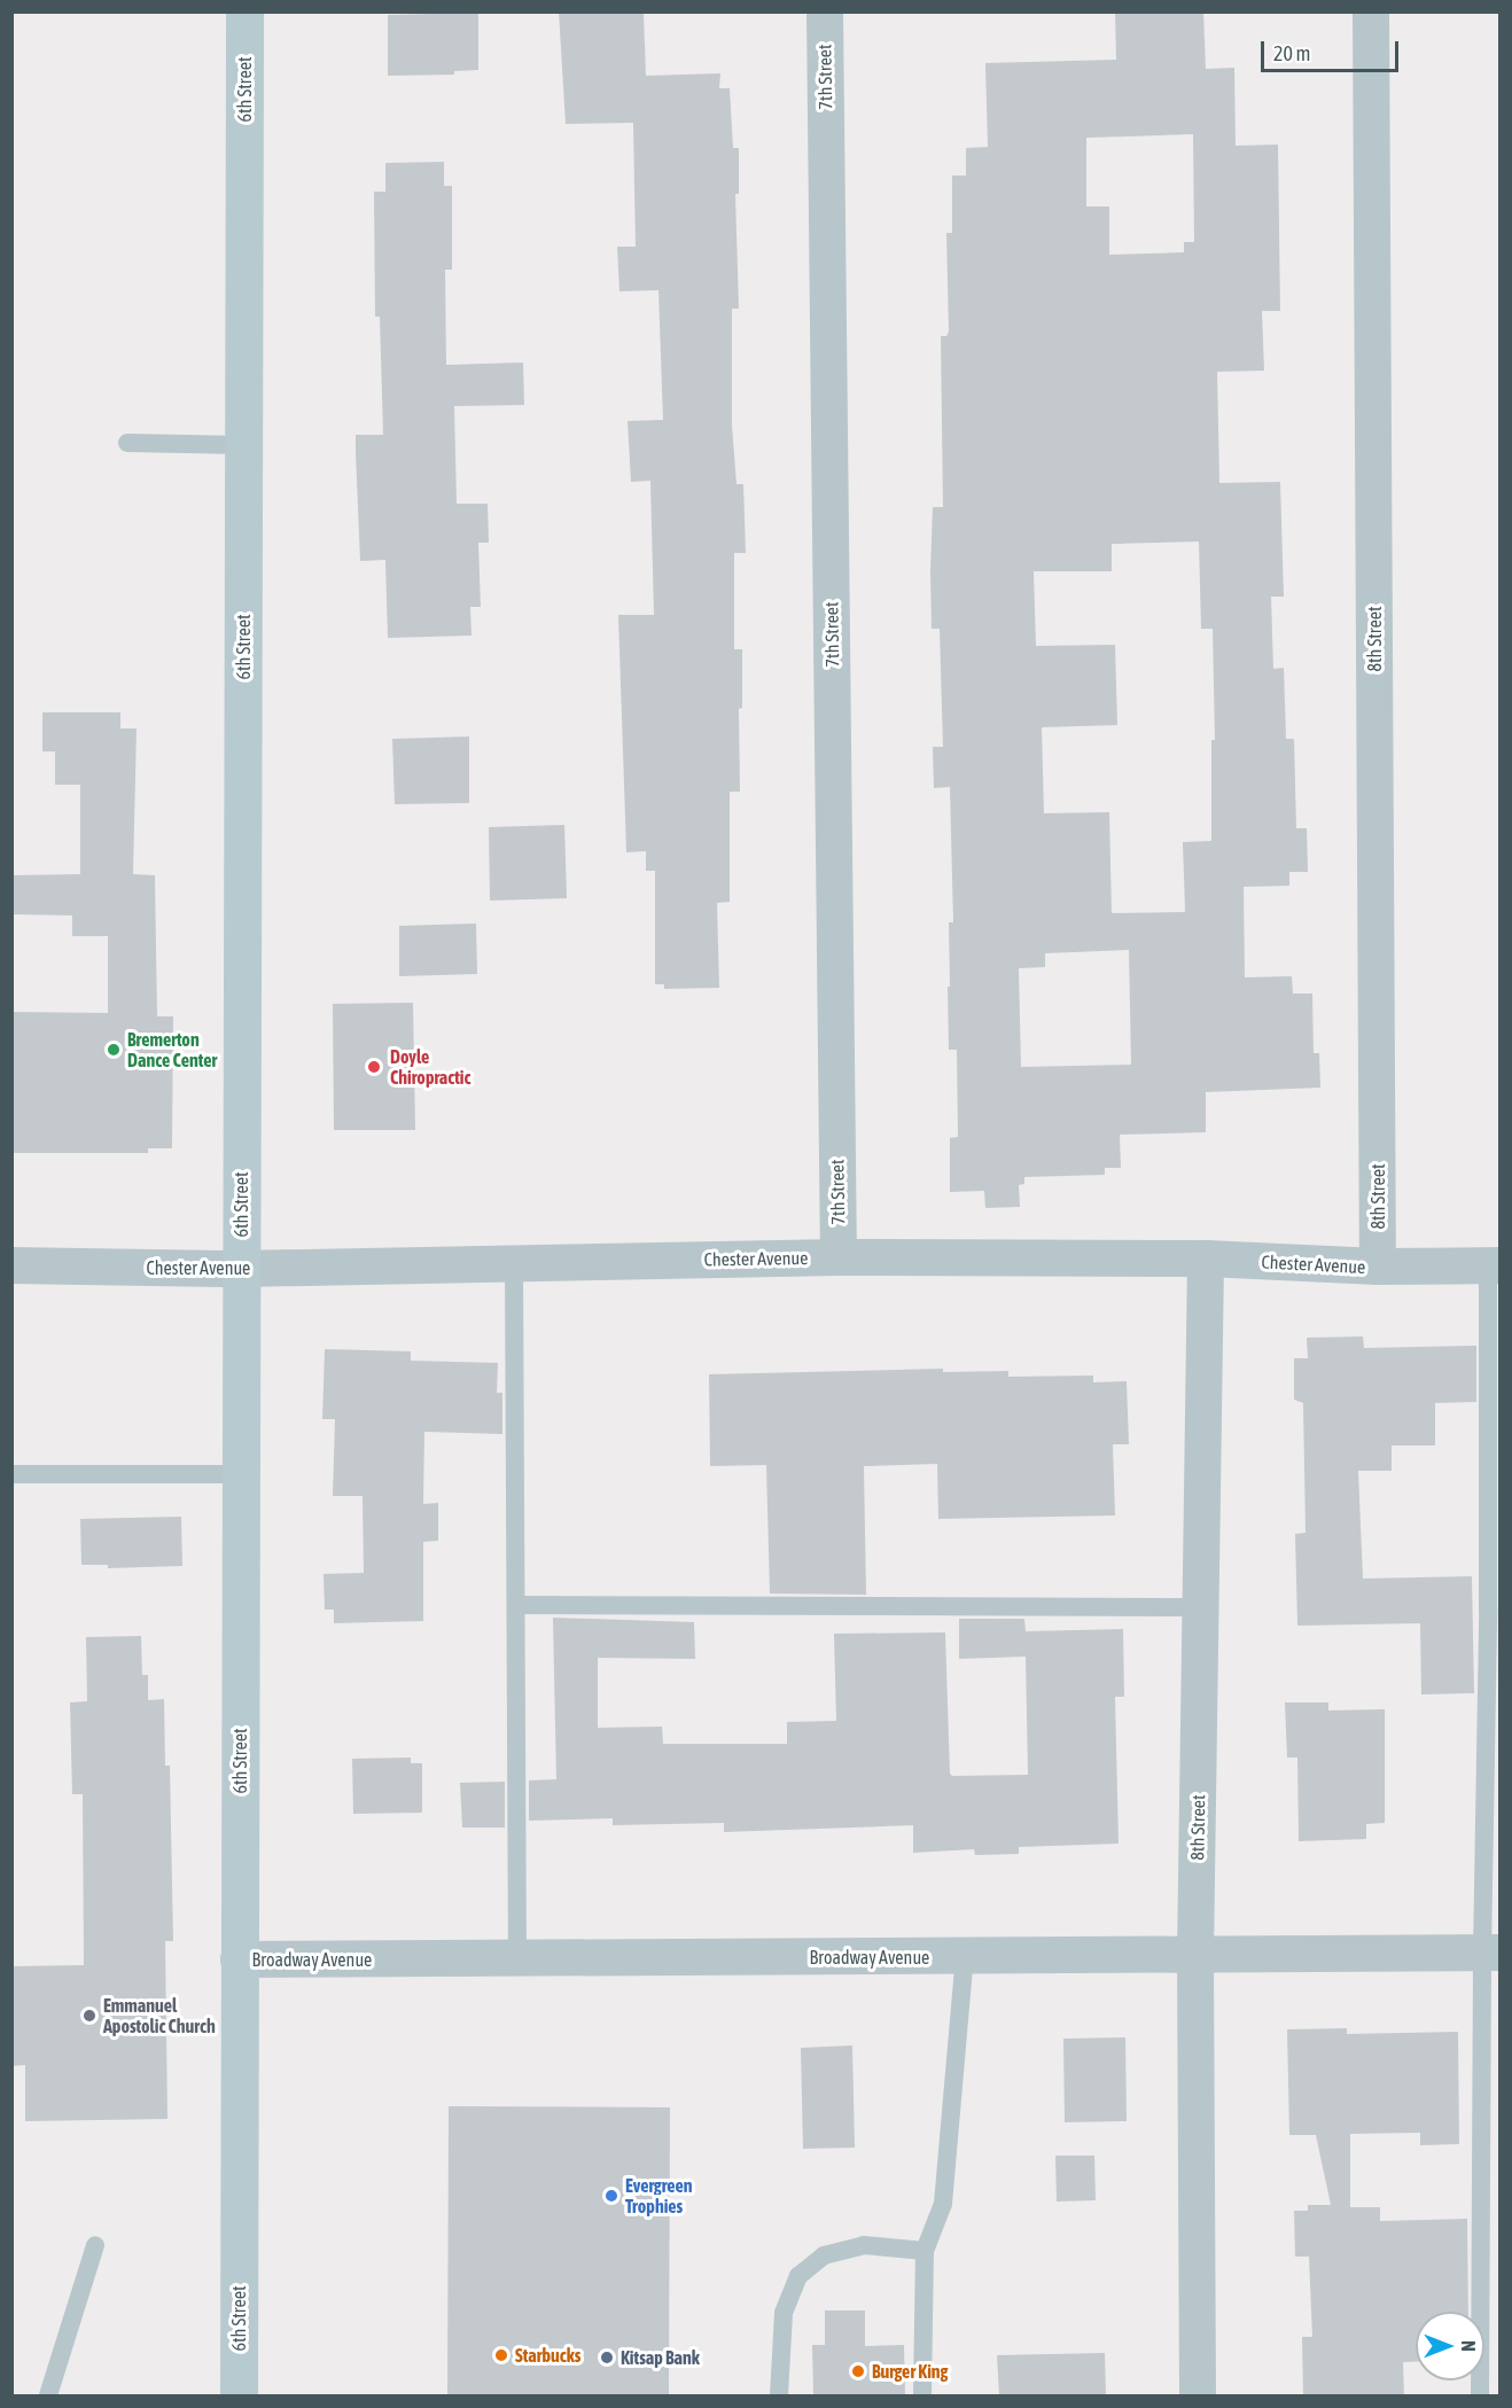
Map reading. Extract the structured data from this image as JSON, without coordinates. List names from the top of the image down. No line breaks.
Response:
{"streets":{"main road":["6th Street"],"street":["7th Street","8th Street","Chester Avenue","Broadway Avenue"]},"crossings":[["7th Street","Chester Avenue"],["6th Street","Chester Avenue"],["6th Street","Broadway Avenue"],["8th Street","Chester Avenue"],["8th Street","Broadway Avenue"]],"places":["Bremerton Dance Center","Doyle Chiropractic","Emmanuel Apostolic Church","Evergreen Trophies","Starbucks","Kitsap Bank","Burger King"],"scale_bar":"20 m","north":"right"}
